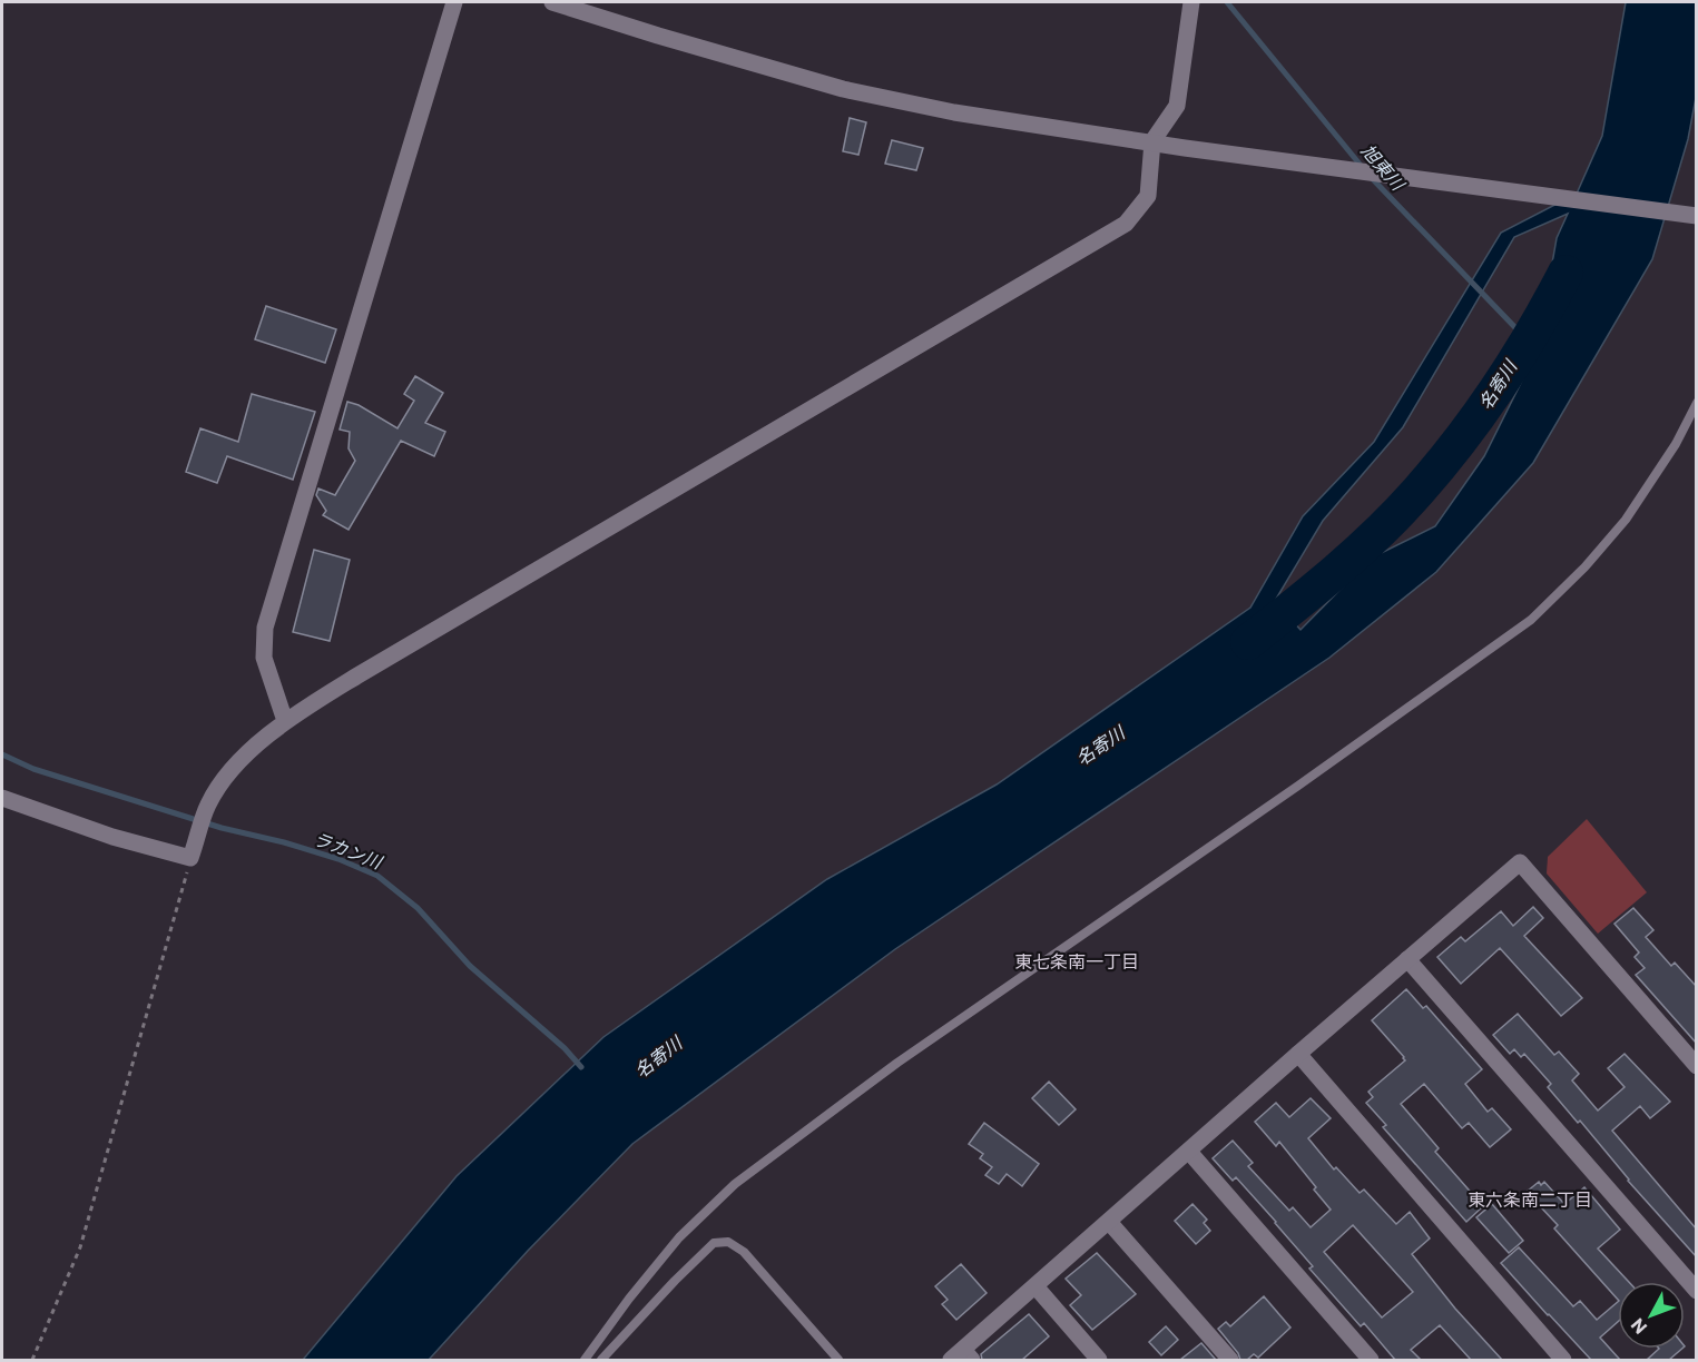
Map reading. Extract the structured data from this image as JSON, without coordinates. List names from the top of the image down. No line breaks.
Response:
{"districts":["東七条南一丁目","東六条南二丁目"],"water":["旭東川","名寄川","ラカン川"],"north":"bottom left"}
